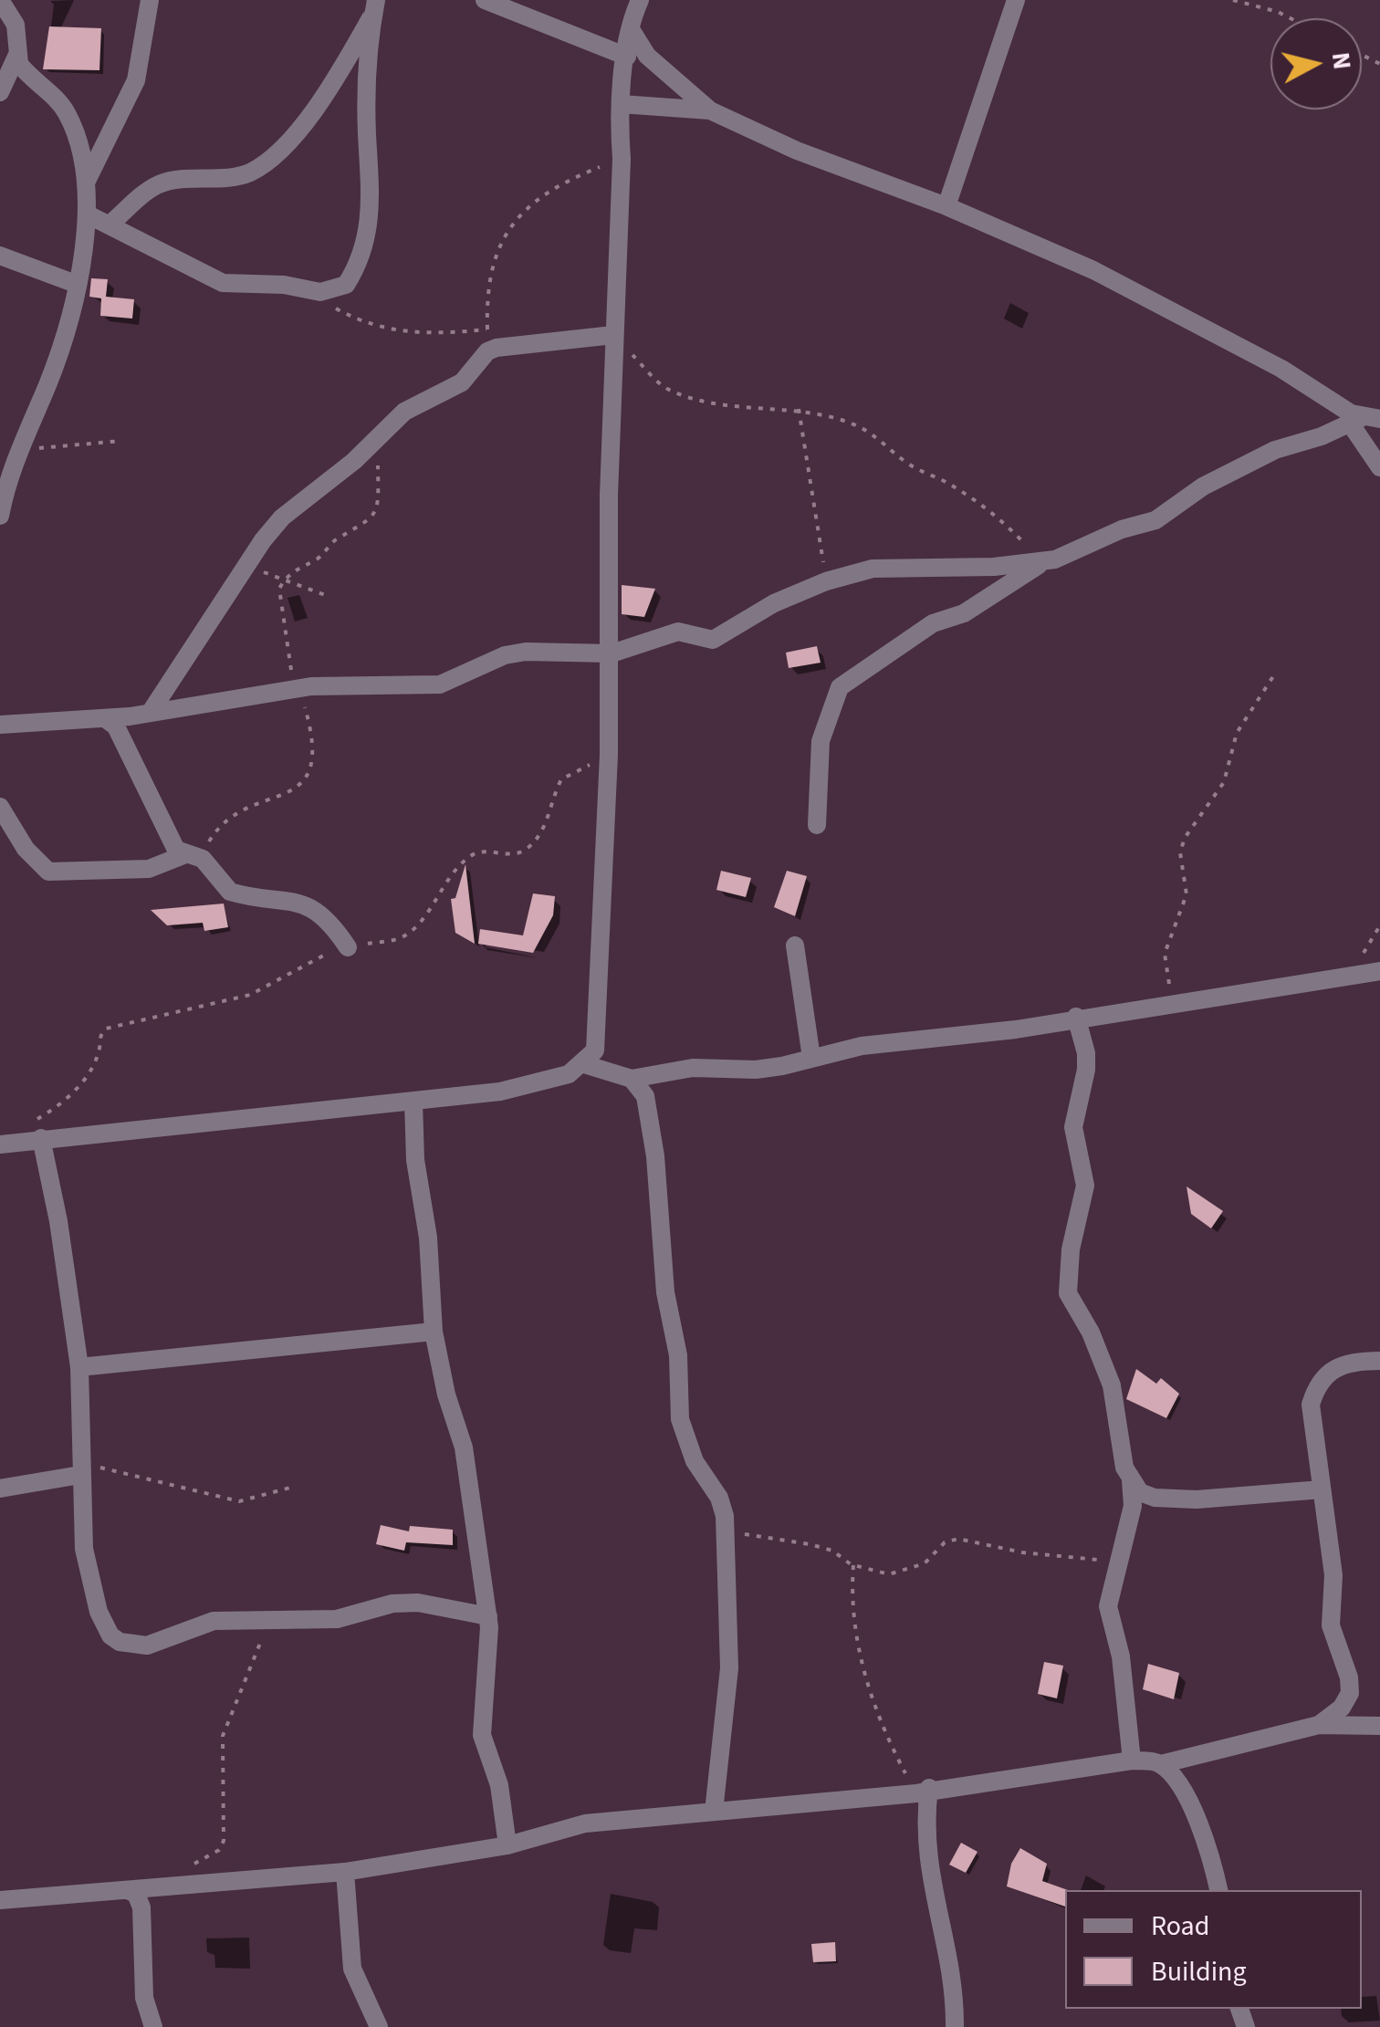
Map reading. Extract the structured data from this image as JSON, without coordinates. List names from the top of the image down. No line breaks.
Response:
{"legend":["Road","Building"],"north":"right"}
